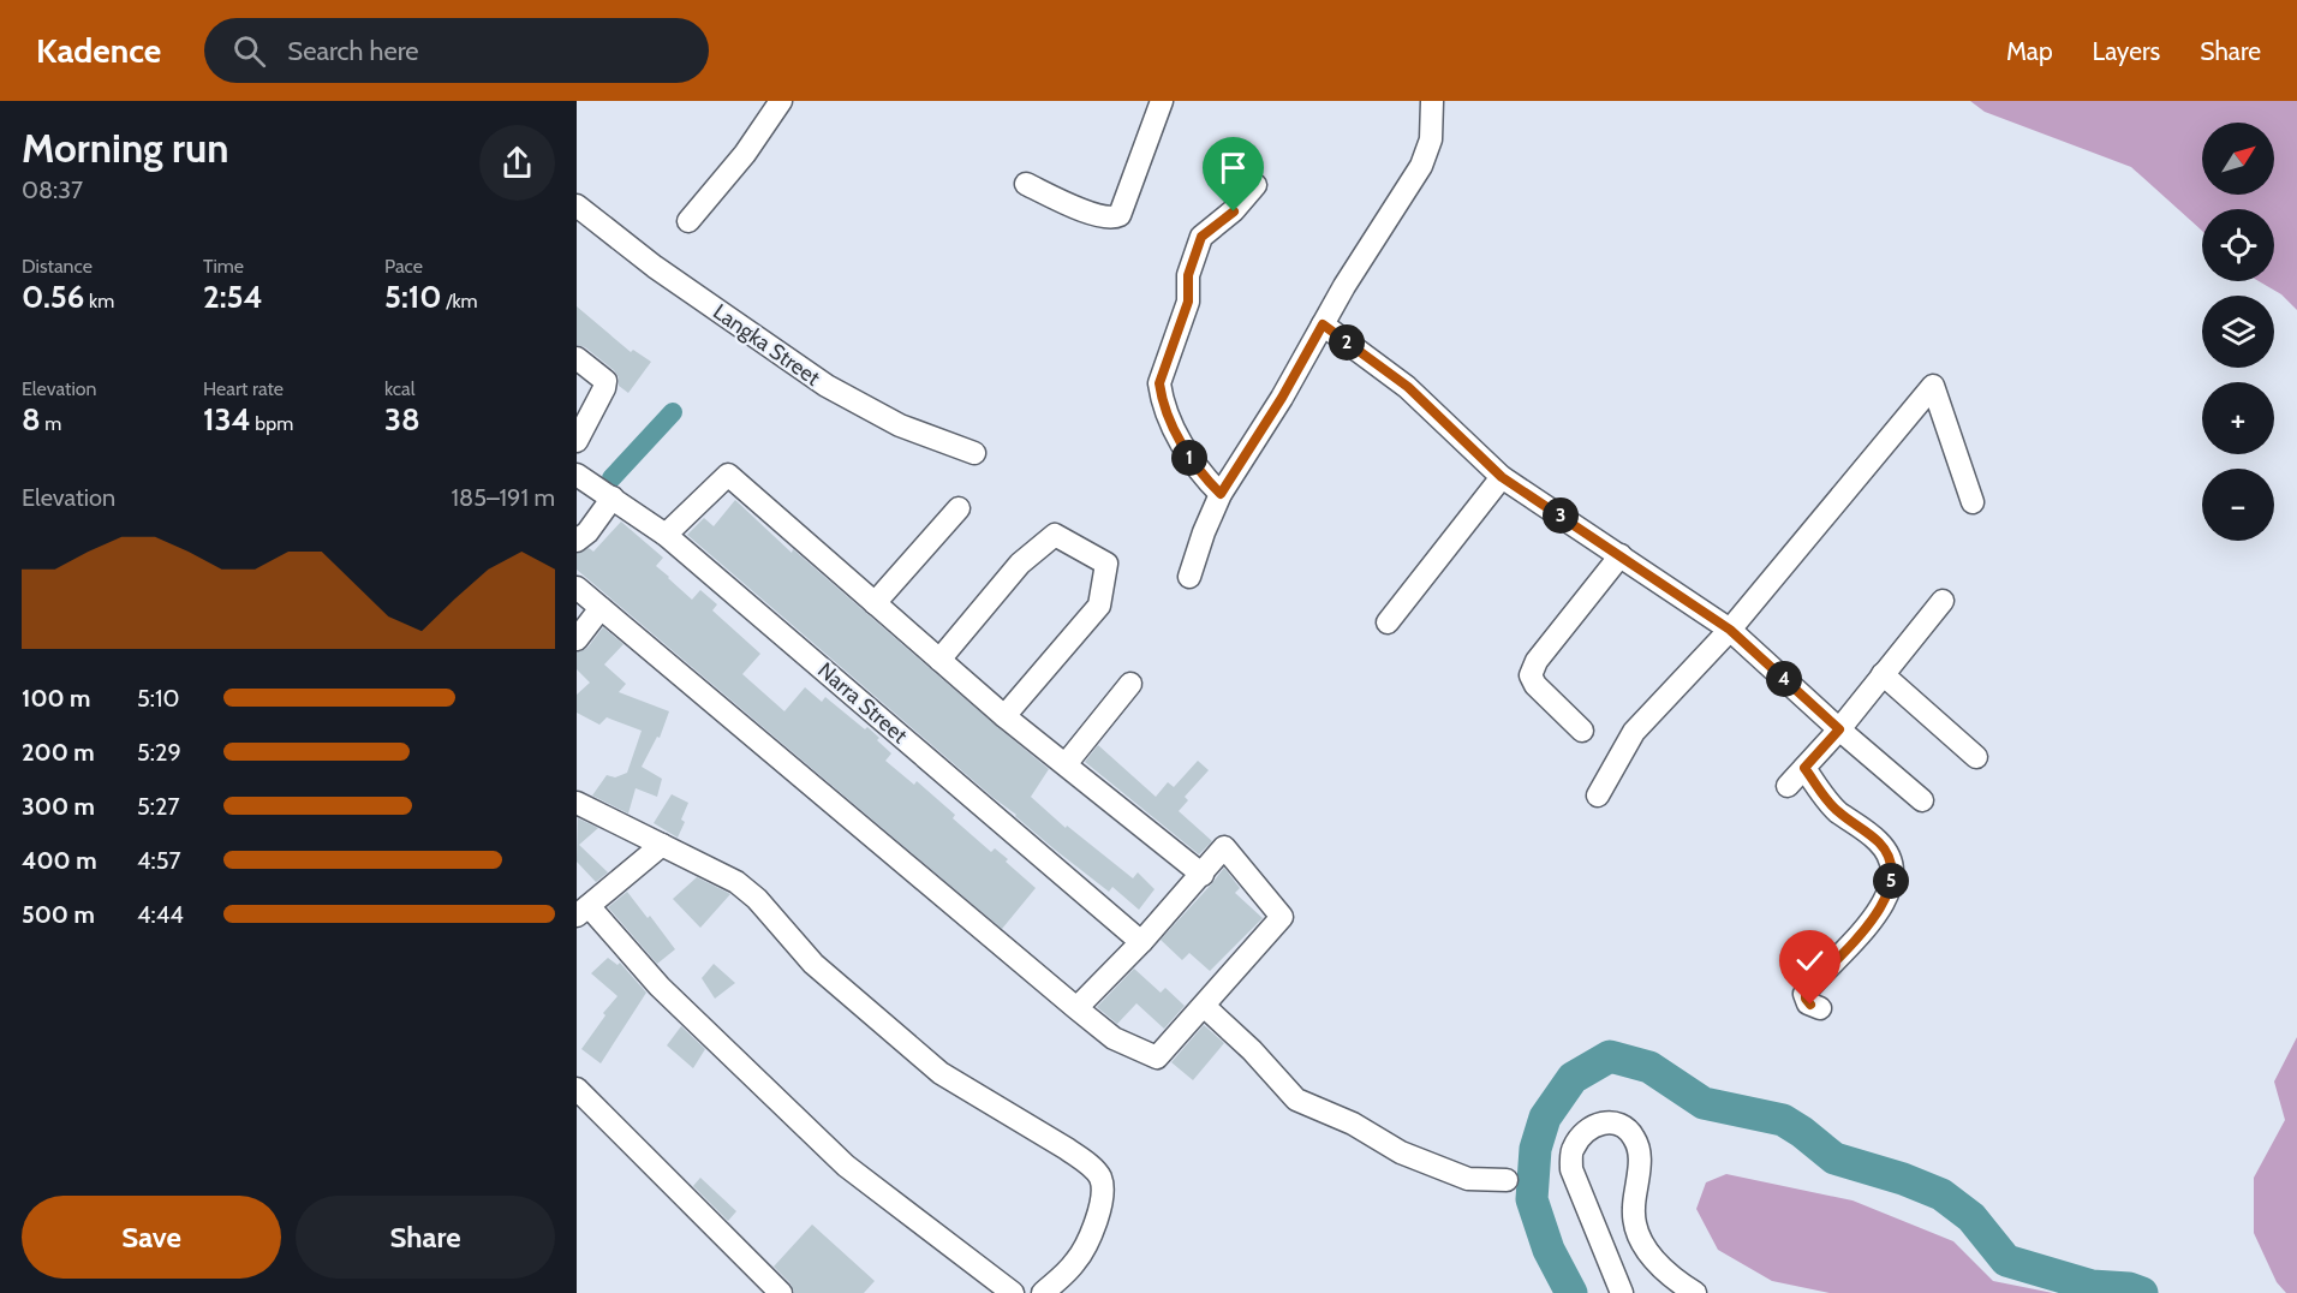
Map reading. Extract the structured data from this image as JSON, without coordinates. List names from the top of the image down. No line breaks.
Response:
{"streets":{"street":["Langka Street","Narra Street"]},"north":"top right","page":{"header":"Kadence","search":"Search here","nav":["Map","Layers","Share"],"heading":["Morning run","08:37"],"map_buttons":["+","−"],"stats":[["Distance","0.56 km"],["Time","2:54"],["Pace","5:10 /km"],["Elevation","8 m"],["Heart rate","134 bpm"],["kcal","38"]],"pins":["2","1","3","4","5"],"chart":["Elevation","185–191 m"],"list":[{"name":"100 m","note":"5:10"},{"name":"200 m","note":"5:29"},{"name":"300 m","note":"5:27"},{"name":"400 m","note":"4:57"},{"name":"500 m","note":"4:44"}],"buttons":["Save","Share"]}}
